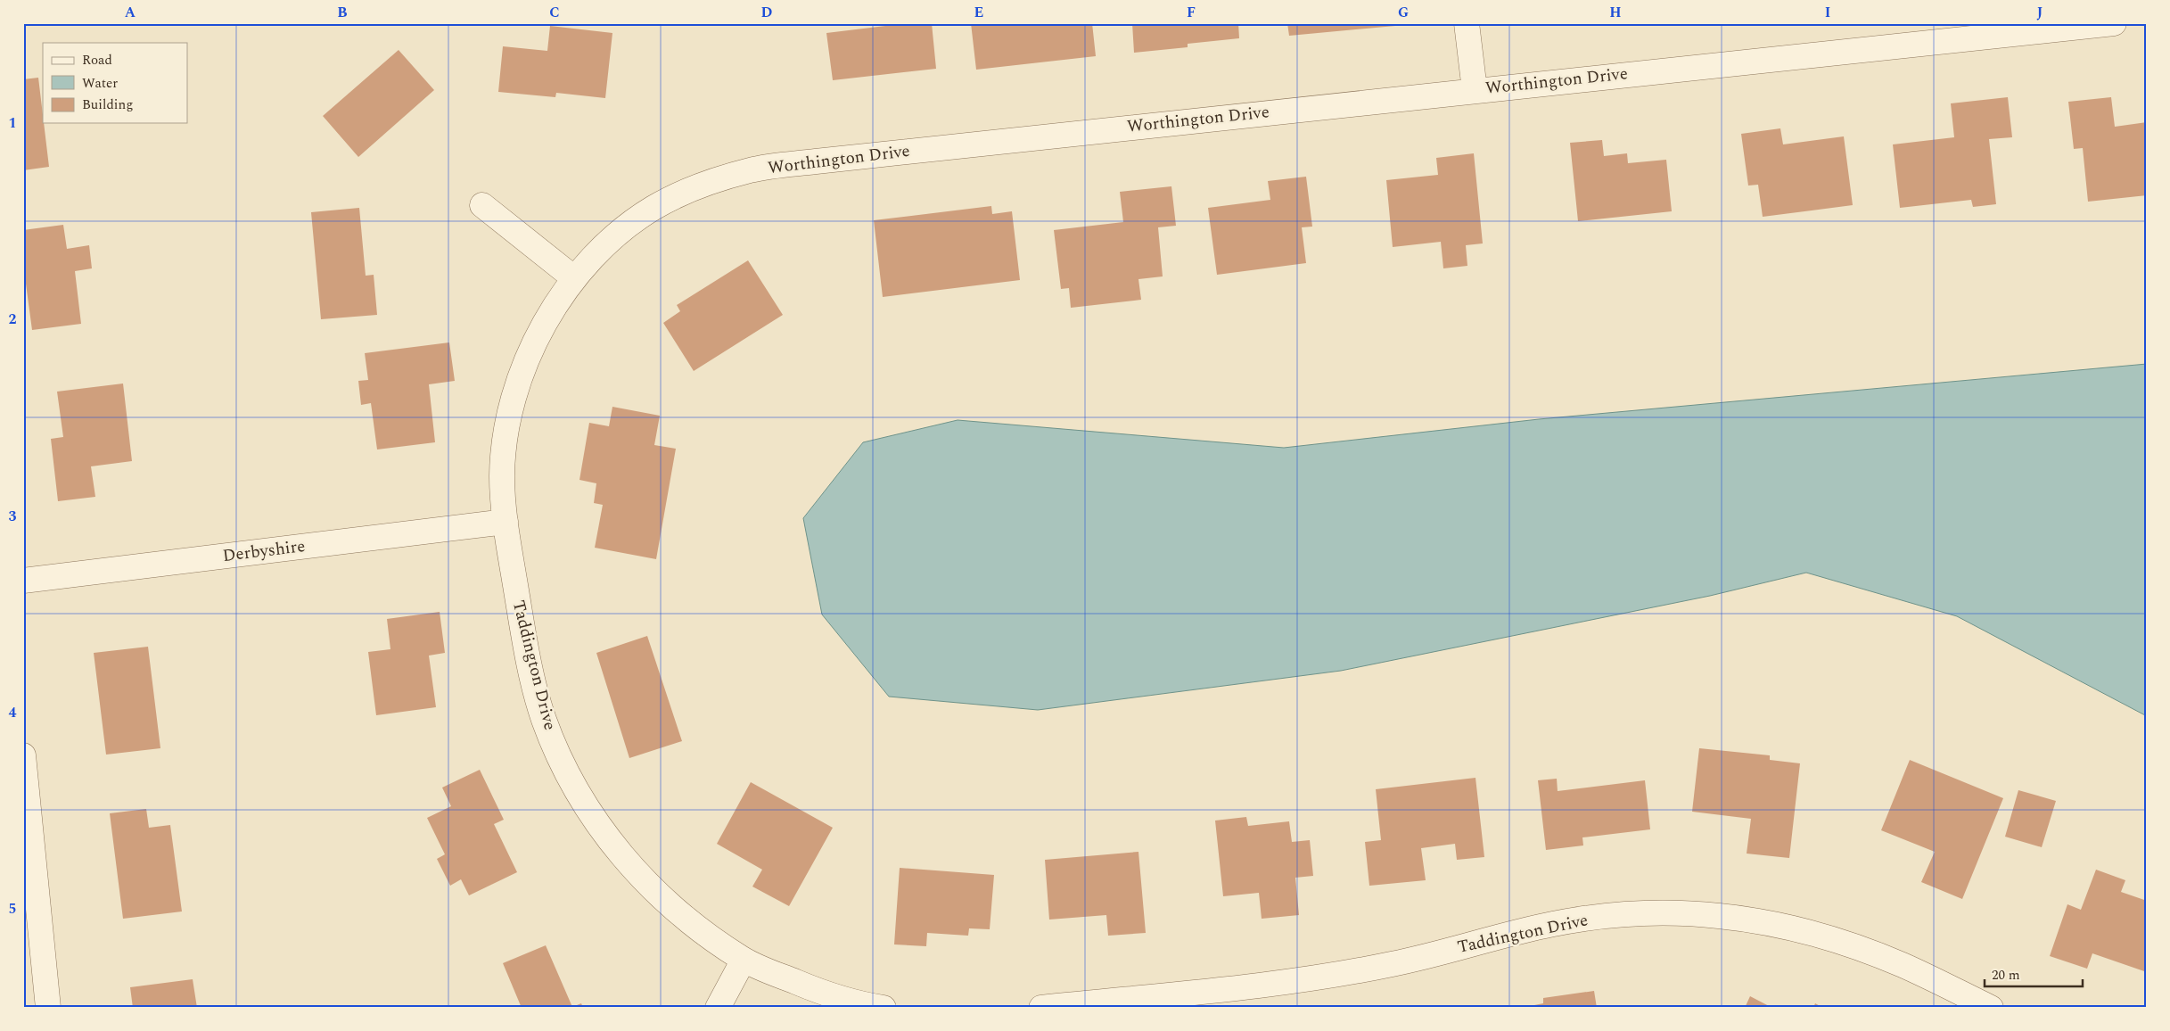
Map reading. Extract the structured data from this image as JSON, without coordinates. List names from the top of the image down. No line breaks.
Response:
{"streets":{"street":["Worthington Drive","Derbyshire","Taddington Drive"]},"crossings":[["Worthington Drive","Derbyshire"],["Worthington Drive","Taddington Drive"],["Derbyshire","Taddington Drive"]],"legend":["Road","Water","Building"],"scale_bar":"20 m","grid":{"columns":["A","B","C","D","E","F","G","H","I","J"],"rows":["1","2","3","4","5"]}}
